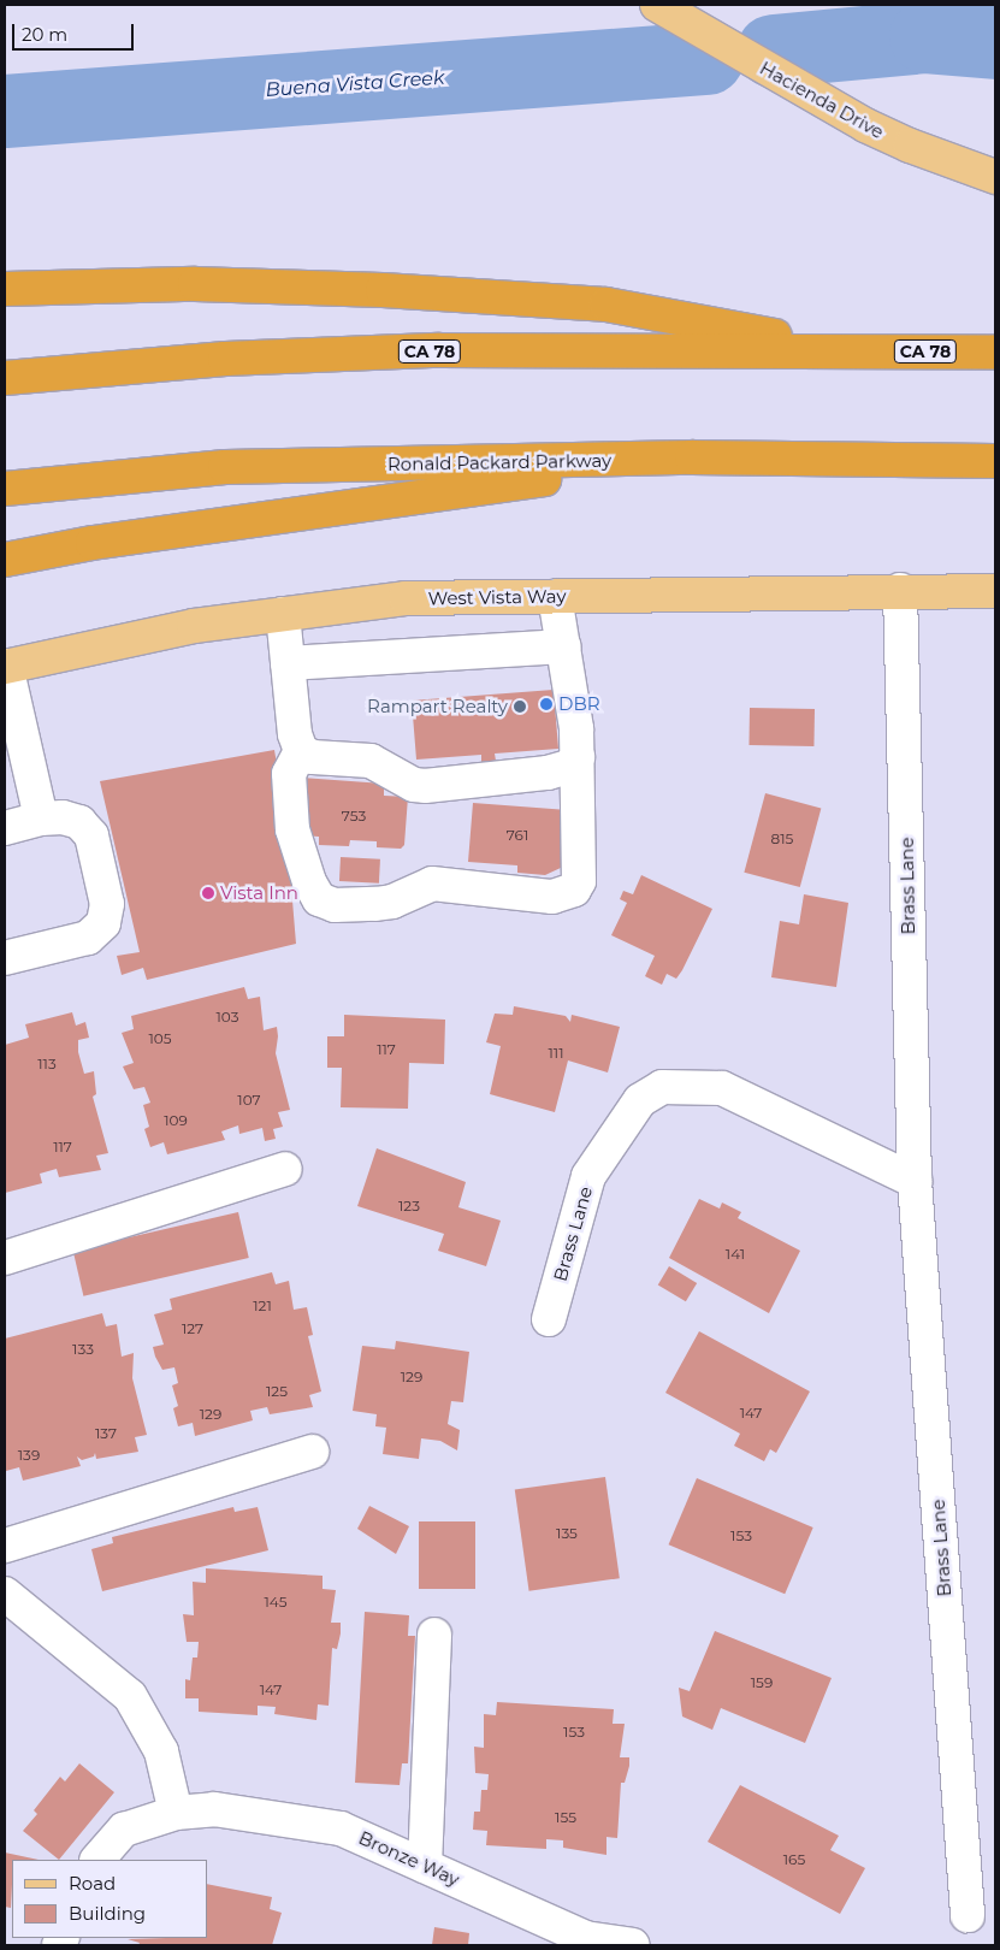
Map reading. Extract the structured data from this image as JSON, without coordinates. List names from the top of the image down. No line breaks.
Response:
{"streets":{"highway":["CA 78","Ronald Packard Parkway"],"main road":["Hacienda Drive","West Vista Way"],"street":["Brass Lane","Bronze Way"]},"crossings":[["West Vista Way","Brass Lane"]],"water":["Buena Vista Creek"],"places":["DBR","Rampart Realty","Vista Inn"],"house_numbers":["753","761","815","103","105","117","111","113","107","109","117","123","141","121","127","133","129","125","147","129","137","139","135","153","145","159","147","153","155","165"],"legend":["Road","Building"],"scale_bar":"20 m"}
